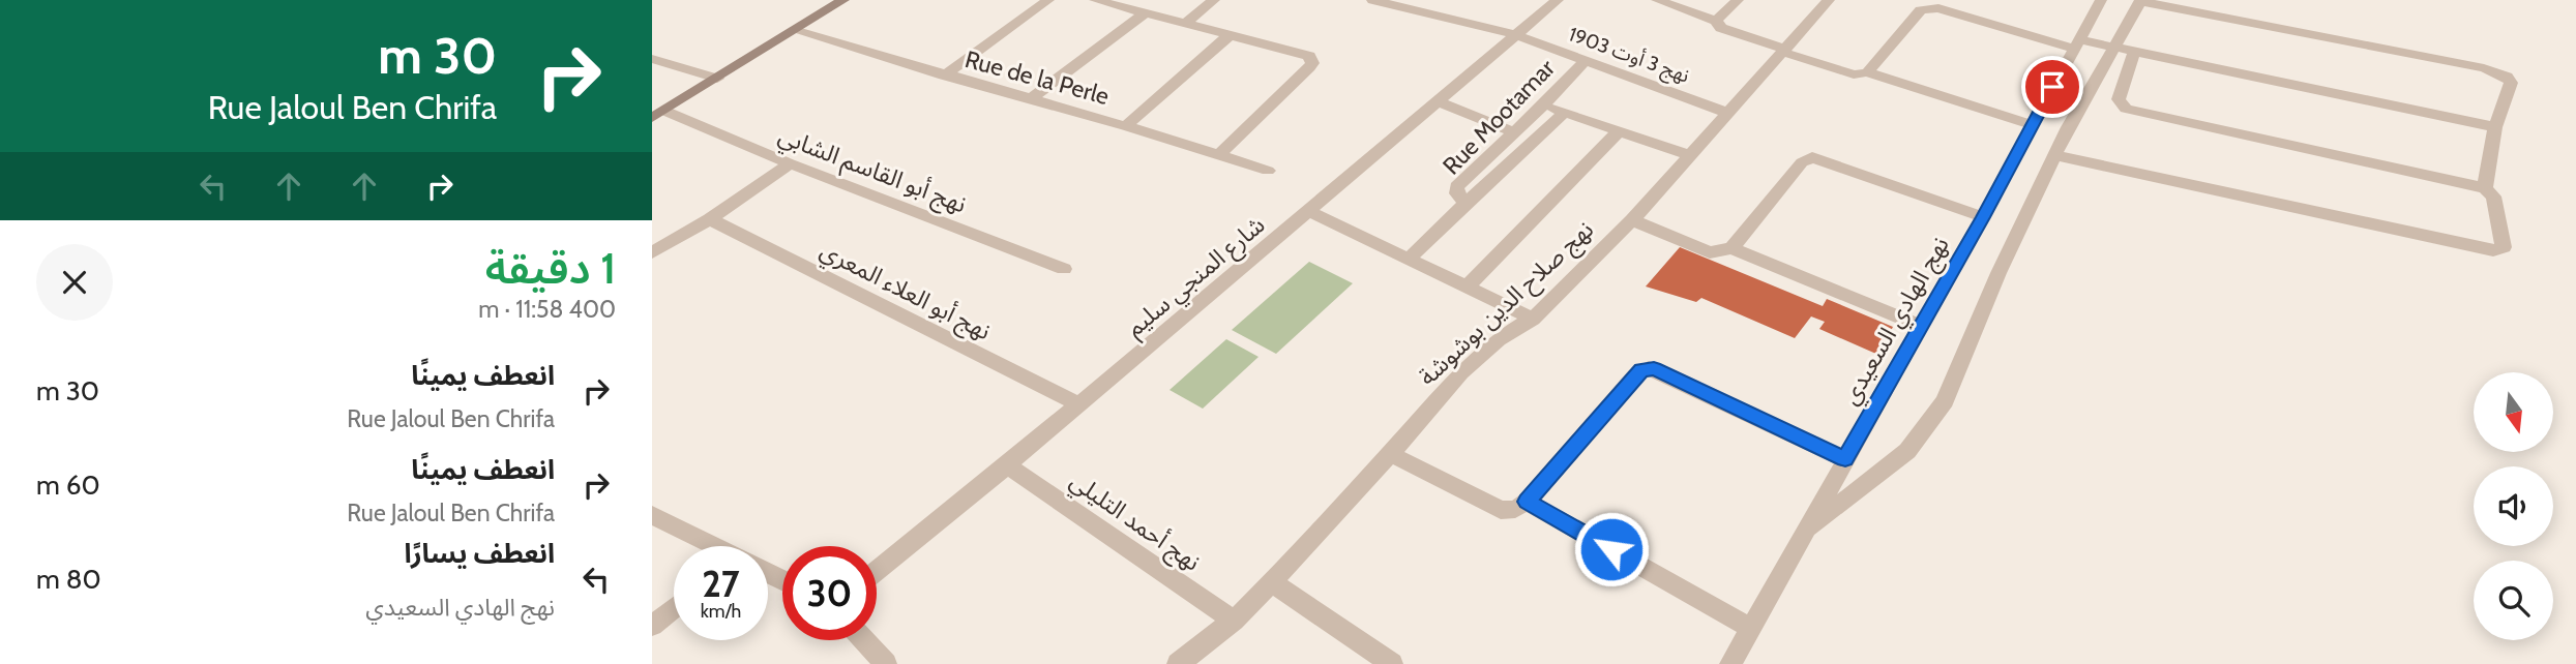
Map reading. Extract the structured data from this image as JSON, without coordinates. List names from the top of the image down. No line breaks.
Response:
{"streets":{"street":["نهج 3 أوت 1903","Rue de la Perle","Rue Mootamar","نهج أبو القاسم الشابي","شارع المنجي سليم","نهج أبو العلاء المعري","نهج صلاح الدين بوشوشة","نهج الهادي السعيدي","نهج أحمد التليلي"]},"crossings":[["نهج 3 أوت 1903","Rue Mootamar"],["نهج 3 أوت 1903","شارع المنجي سليم"],["نهج 3 أوت 1903","نهج صلاح الدين بوشوشة"],["شارع المنجي سليم","نهج أبو العلاء المعري"],["شارع المنجي سليم","نهج أحمد التليلي"],["نهج صلاح الدين بوشوشة","نهج أحمد التليلي"]],"north":"bottom","page":{"turn":["30 m","Rue Jaloul Ben Chrifa"],"heading":["1 دقيقة","400 m · 11:58"],"list":[{"name":"انعطف يمينًا","note":"Rue Jaloul Ben Chrifa","value":"30 m"},{"name":"انعطف يمينًا","note":"Rue Jaloul Ben Chrifa","value":"60 m"},{"name":"انعطف يسارًا","note":"نهج الهادي السعيدي","value":"80 m"}],"speed":"27 km/h","limit":"30"}}
